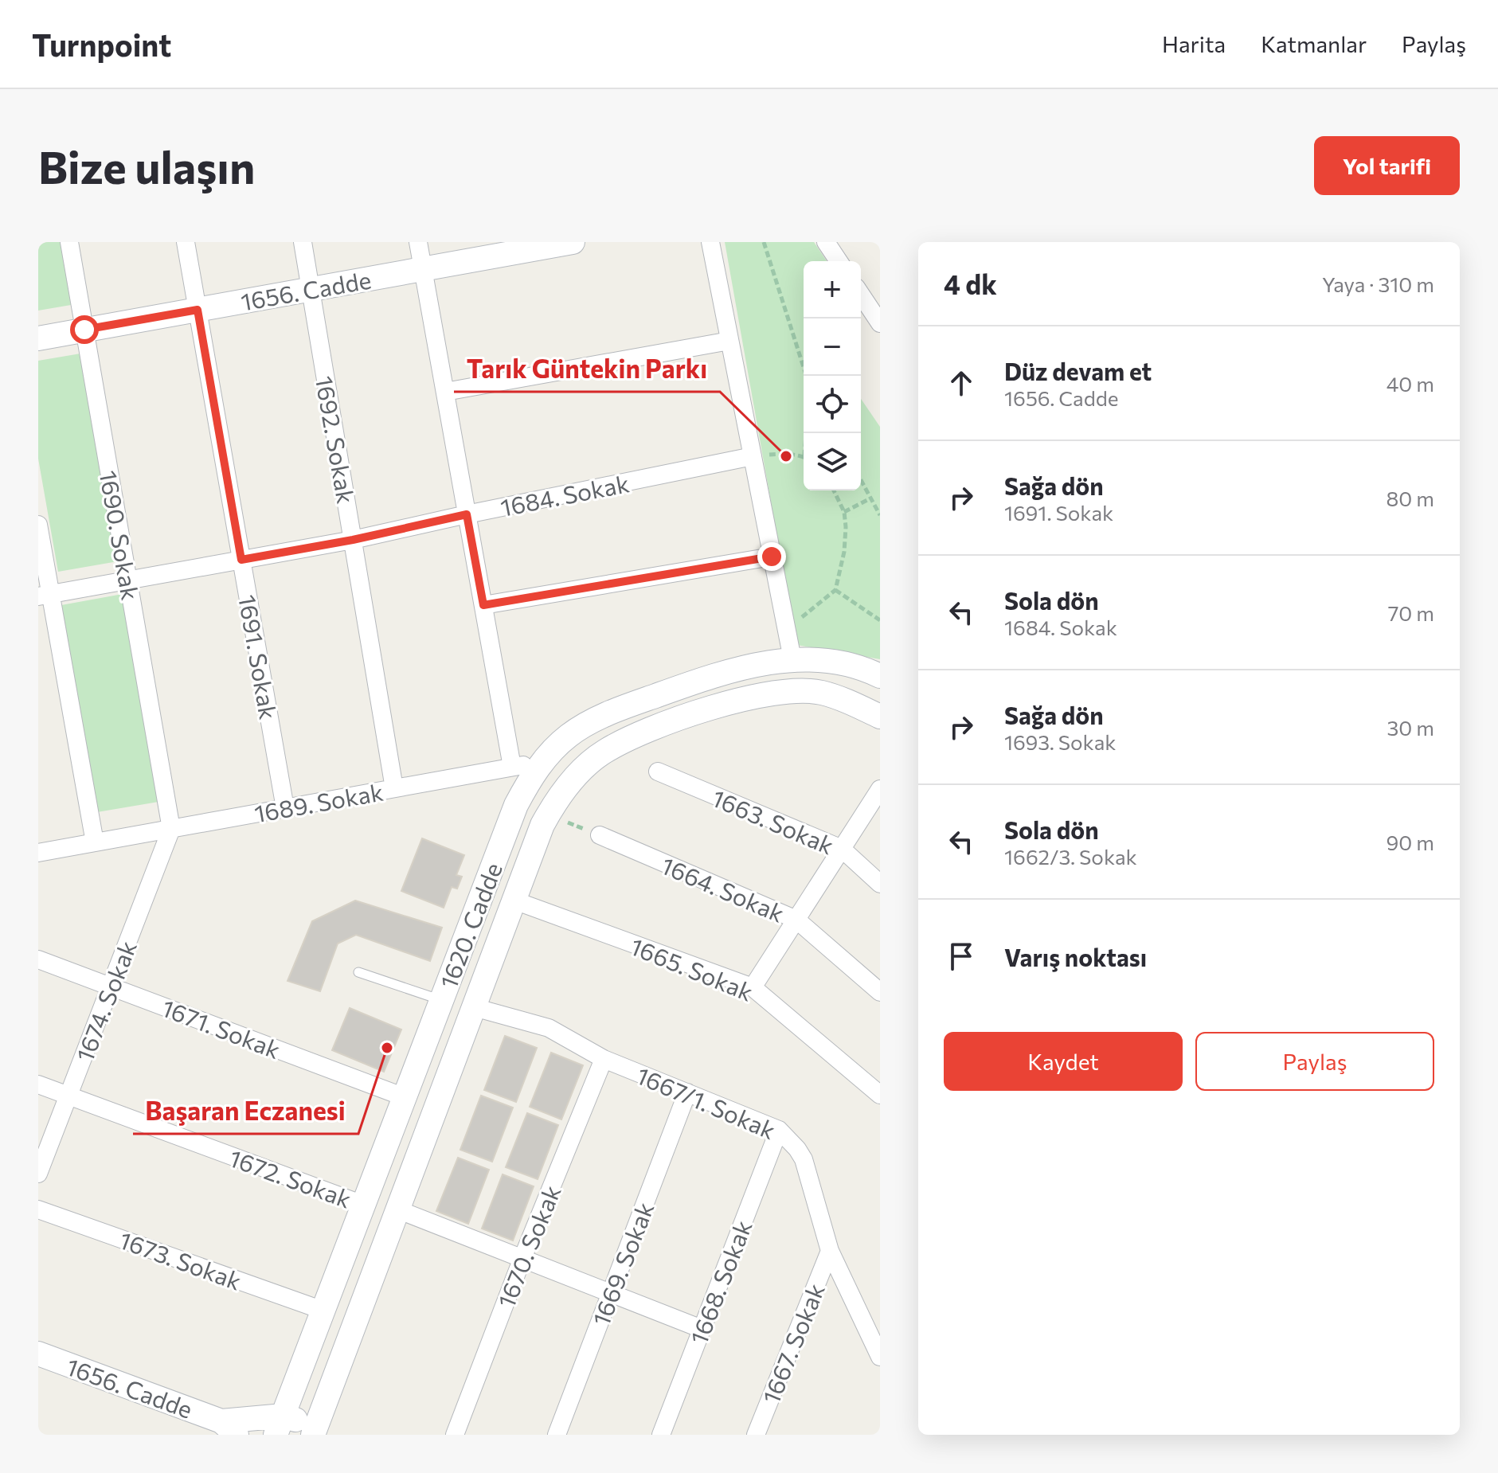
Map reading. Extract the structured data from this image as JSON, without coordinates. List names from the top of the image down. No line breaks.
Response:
{"streets":{"main road":["1656. Cadde","1620. Cadde"],"street":["1692. Sokak","1684. Sokak","1690. Sokak","1691. Sokak","1689. Sokak","1663. Sokak","1664. Sokak","1665. Sokak","1674. Sokak","1671. Sokak","1667/1. Sokak","1672. Sokak","1670. Sokak","1673. Sokak","1669. Sokak","1668. Sokak","1667. Sokak"]},"crossings":[["1656. Cadde","1692. Sokak"],["1656. Cadde","1690. Sokak"],["1656. Cadde","1691. Sokak"],["1656. Cadde","1620. Cadde"],["1692. Sokak","1684. Sokak"],["1692. Sokak","1689. Sokak"],["1684. Sokak","1690. Sokak"],["1684. Sokak","1691. Sokak"],["1690. Sokak","1689. Sokak"],["1690. Sokak","1674. Sokak"],["1691. Sokak","1689. Sokak"],["1689. Sokak","1620. Cadde"],["1689. Sokak","1674. Sokak"],["1620. Cadde","1665. Sokak"],["1620. Cadde","1671. Sokak"],["1620. Cadde","1667/1. Sokak"],["1620. Cadde","1672. Sokak"],["1620. Cadde","1673. Sokak"],["1674. Sokak","1671. Sokak"],["1674. Sokak","1672. Sokak"],["1667/1. Sokak","1670. Sokak"],["1667/1. Sokak","1669. Sokak"],["1667/1. Sokak","1668. Sokak"],["1667/1. Sokak","1667. Sokak"]],"places":["Tarık Güntekin Parkı","Başaran Eczanesi"],"page":{"header":"Turnpoint","nav":["Harita","Katmanlar","Paylaş"],"buttons":["Yol tarifi",["Kaydet","Paylaş"]],"title":"Bize ulaşın","heading":["4 dk","Yaya · 310 m"],"map_buttons":["+","−"],"list":[["Düz devam et","1656. Cadde","40 m"],["Sağa dön","1691. Sokak","80 m"],["Sola dön","1684. Sokak","70 m"],["Sağa dön","1693. Sokak","30 m"],["Sola dön","1662/3. Sokak","90 m"],"Varış noktası"]}}
